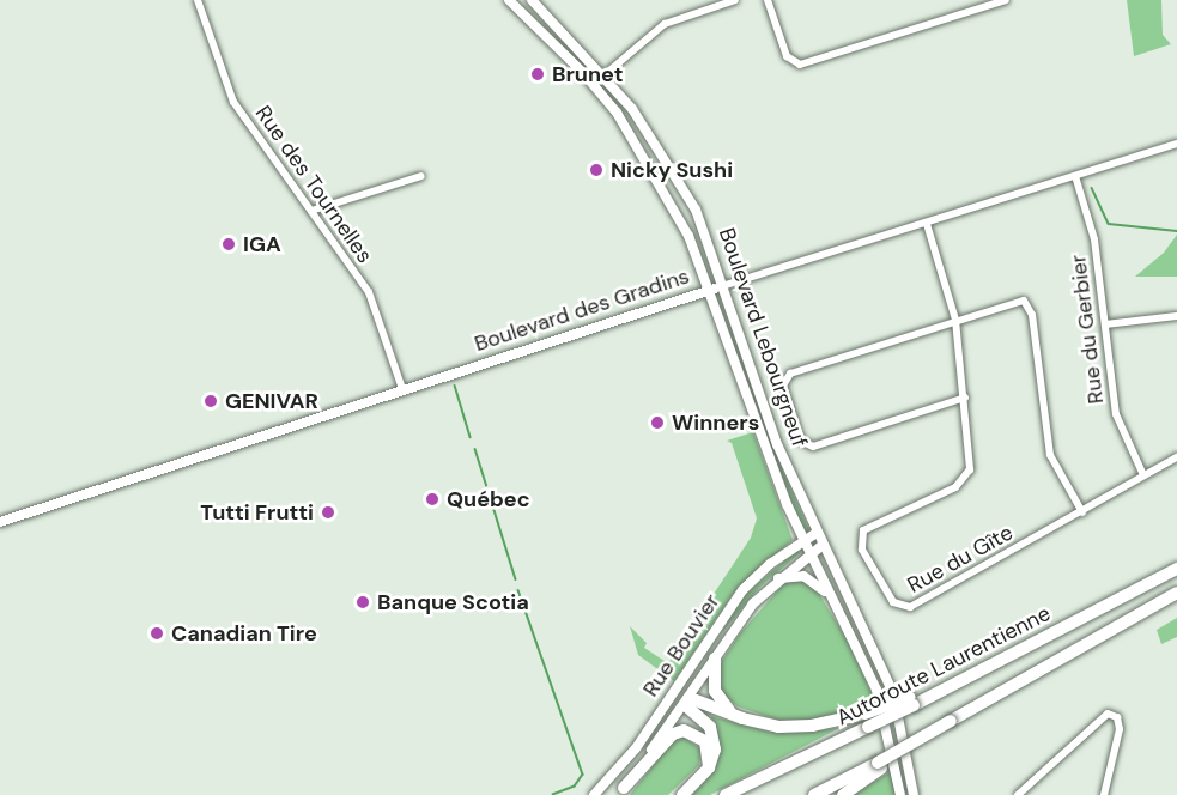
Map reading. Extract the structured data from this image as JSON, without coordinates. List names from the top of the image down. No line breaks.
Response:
{"streets":{"highway":["Autoroute Laurentienne"],"main road":["Boulevard des Gradins","Boulevard Lebourgneuf","Rue Bouvier"],"street":["Rue des Tournelles","Rue du Gerbier","Rue du Gîte"]},"crossings":[["Rue des Tournelles","Boulevard des Gradins"],["Boulevard des Gradins","Rue du Gerbier"],["Boulevard des Gradins","Boulevard Lebourgneuf"],["Boulevard des Gradins","Rue du Gîte"],["Rue du Gerbier","Rue du Gîte"],["Boulevard Lebourgneuf","Rue Bouvier"]],"places":["Brunet","Nicky Sushi","IGA","GENIVAR","Winners","Québec","Tutti Frutti","Banque Scotia","Canadian Tire"]}
